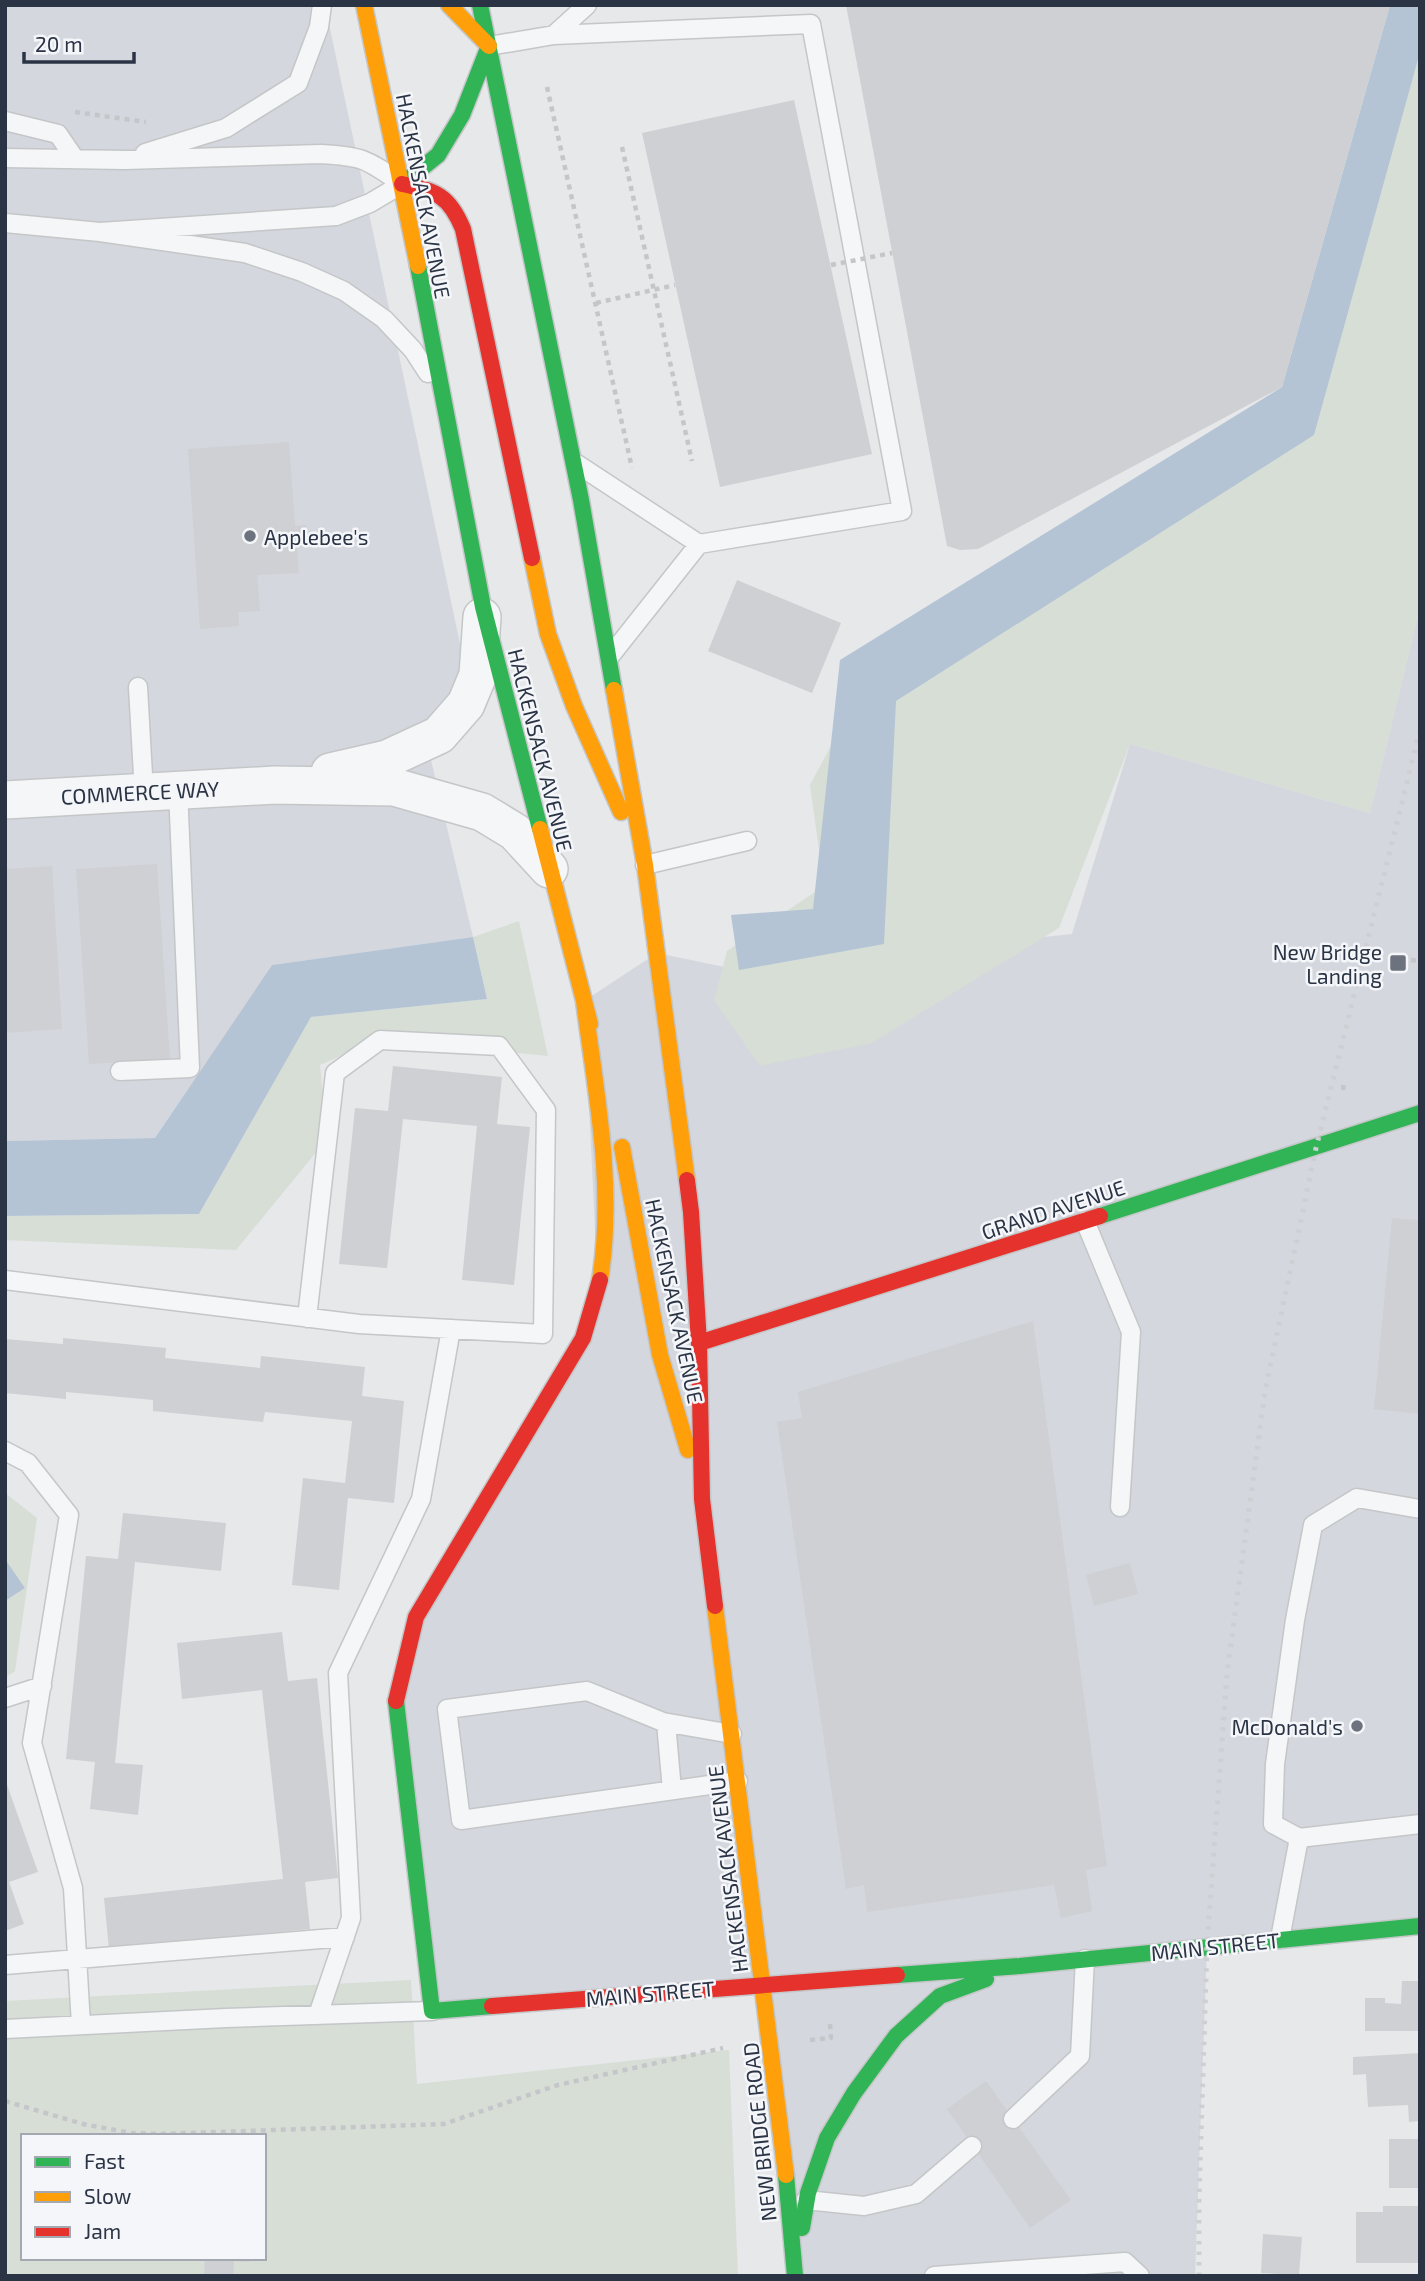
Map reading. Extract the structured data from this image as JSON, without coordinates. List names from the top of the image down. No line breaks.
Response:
{"streets":{"main road":["HACKENSACK AVENUE","GRAND AVENUE","MAIN STREET","NEW BRIDGE ROAD"],"street":["COMMERCE WAY"]},"crossings":[["HACKENSACK AVENUE","COMMERCE WAY"],["HACKENSACK AVENUE","GRAND AVENUE"],["HACKENSACK AVENUE","MAIN STREET"],["HACKENSACK AVENUE","NEW BRIDGE ROAD"],["MAIN STREET","NEW BRIDGE ROAD"]],"places":{"other":["Applebee's","McDonald's"],"transit":["New Bridge Landing"]},"legend":["Fast","Slow","Jam"],"scale_bar":"20 m"}
